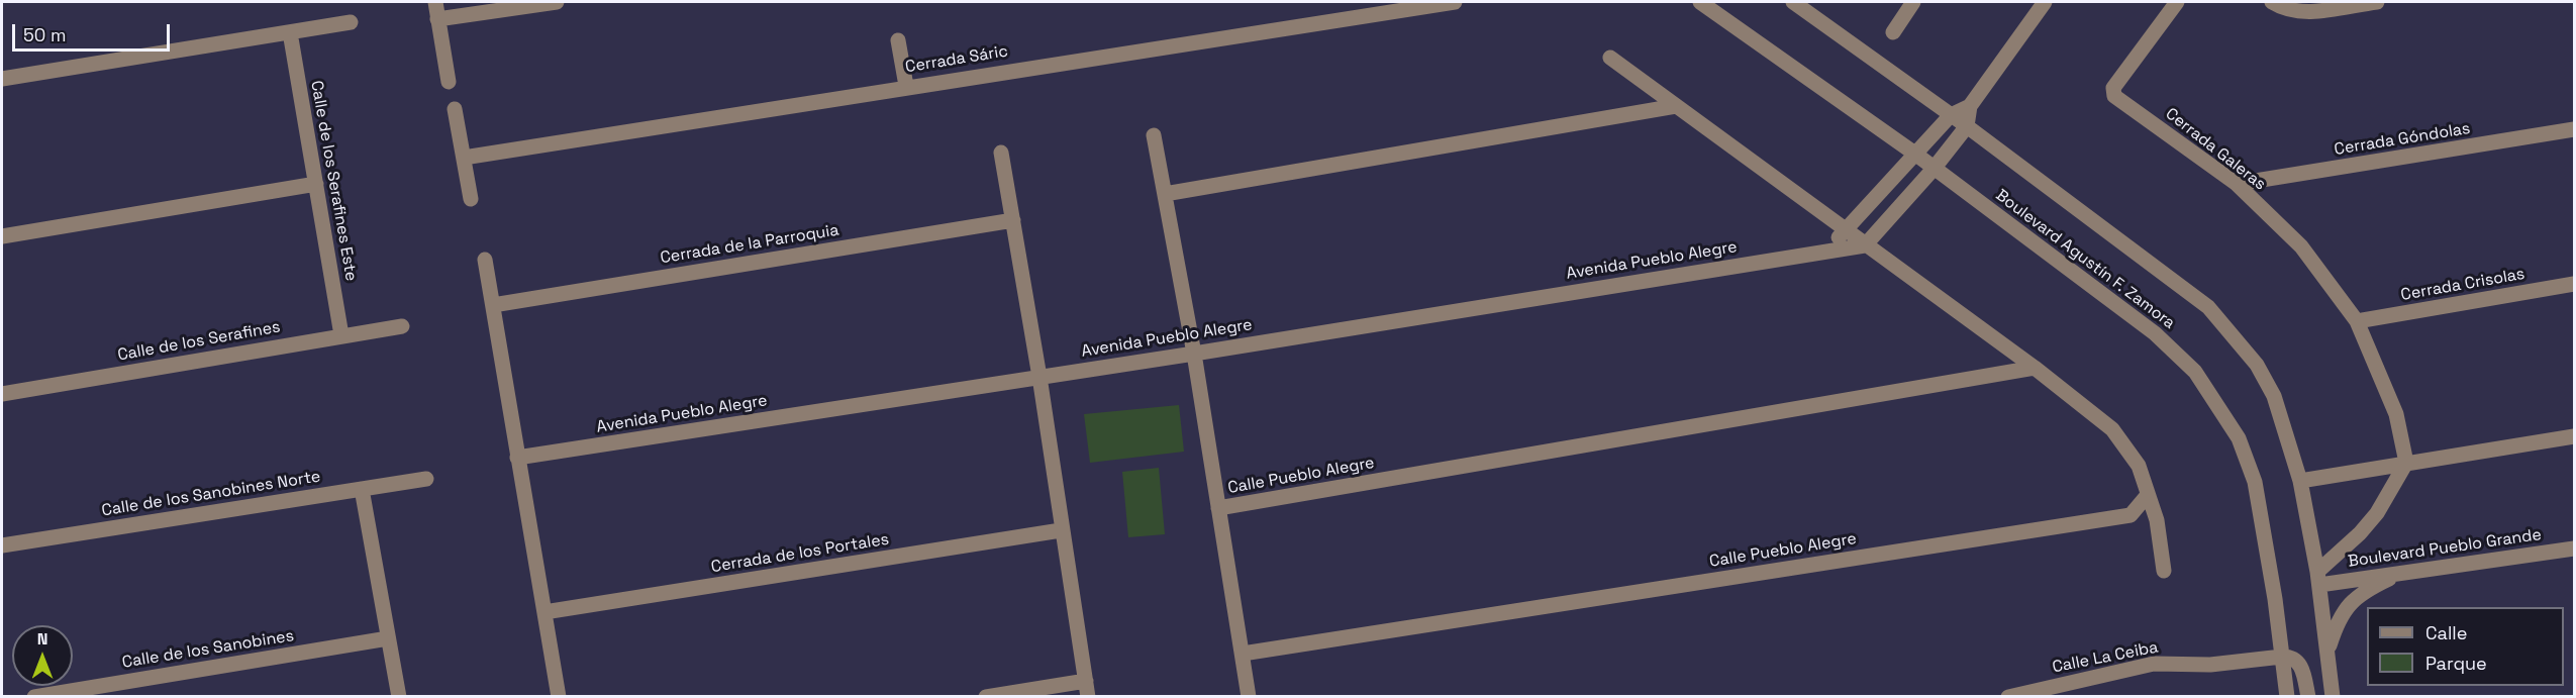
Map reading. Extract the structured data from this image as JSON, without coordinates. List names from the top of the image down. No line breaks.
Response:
{"streets":{"street":["Cerrada Sáric","Cerrada Góndolas","Cerrada Galeras","Calle de los Serafines Este","Cerrada de la Parroquia","Boulevard Agustín F. Zamora","Avenida Pueblo Alegre","Cerrada Crisolas","Calle de los Serafines","Calle Pueblo Alegre","Calle de los Sanobines Norte","Boulevard Pueblo Grande","Cerrada de los Portales","Calle de los Sanobines","Calle La Ceiba"]},"crossings":[["Cerrada Góndolas","Cerrada Galeras"],["Cerrada Galeras","Cerrada Crisolas"],["Calle de los Serafines Este","Calle de los Serafines"],["Boulevard Agustín F. Zamora","Avenida Pueblo Alegre"],["Boulevard Agustín F. Zamora","Calle La Ceiba"],["Avenida Pueblo Alegre","Calle Pueblo Alegre"]],"legend":["Calle","Parque"],"scale_bar":"50 m","north":"top"}
